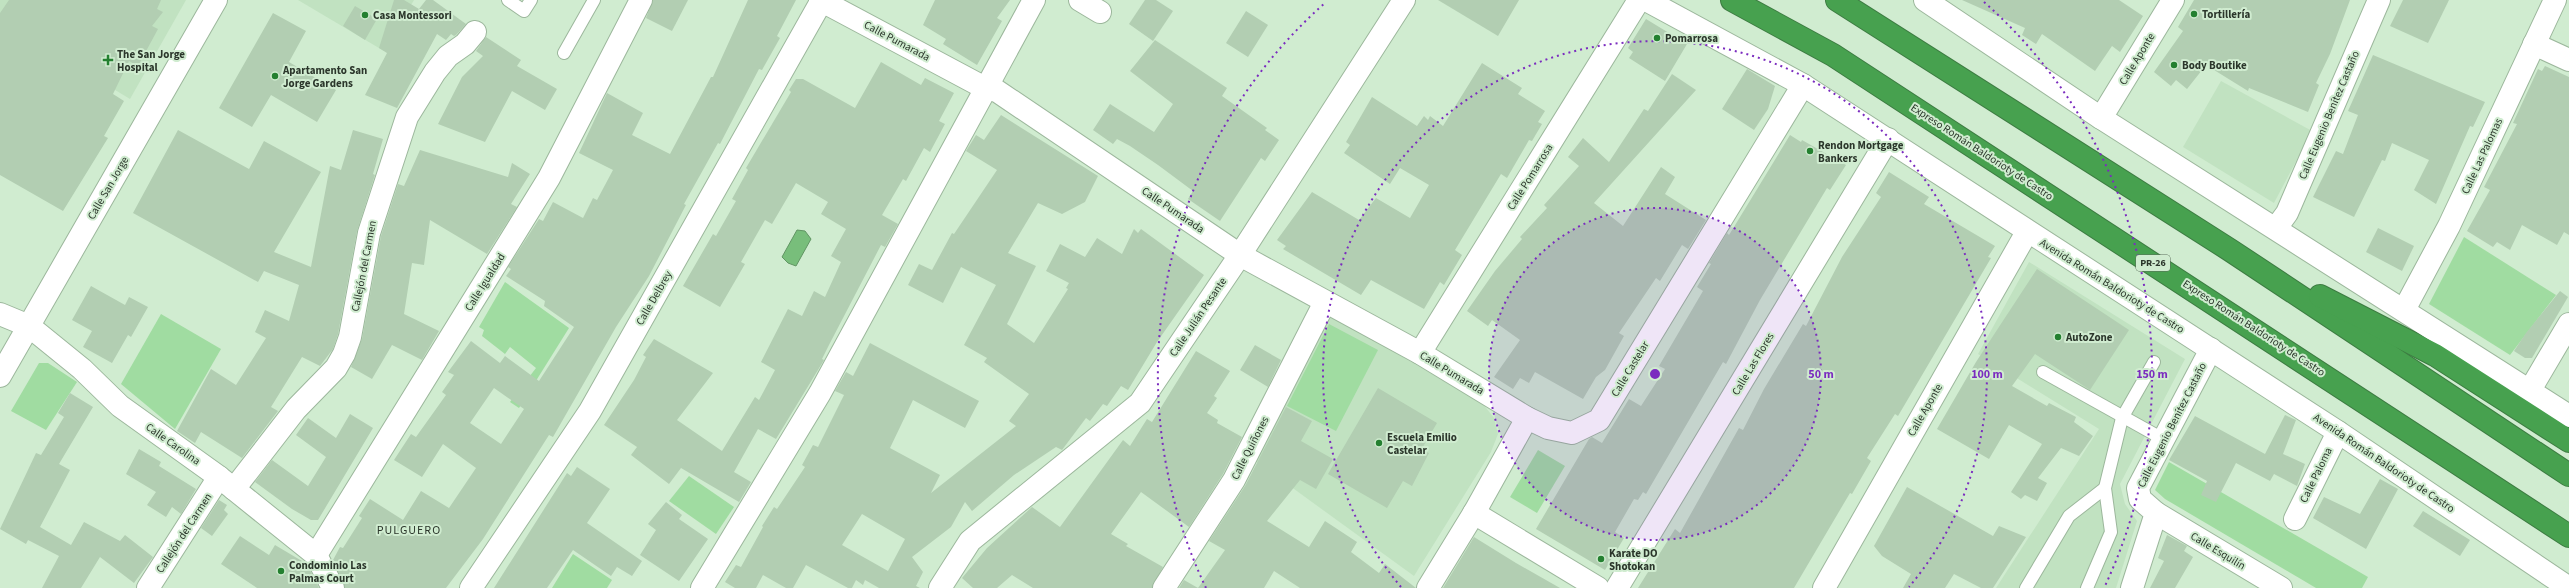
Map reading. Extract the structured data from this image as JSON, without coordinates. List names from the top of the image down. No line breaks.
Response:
{"streets":{"highway":["Expreso Román Baldorioty de Castro","PR-26"],"street":["Calle Pumarada","Calle Aponte","Calle Eugenio Benítez Castaño","Calle Las Palomas","Calle Pomarrosa","Calle San Jorge","Callejón del Carmen","Calle Igualdad","Avenida Román Baldorioty de Castro","Calle Delbrey","Calle Julián Pesante","Calle Las Flores","Calle Castelar","Calle Carolina","Calle Quiñones","Calle Paloma","Calle Esquilín"]},"crossings":[["Calle Pumarada","Calle Pomarrosa"],["Calle Pumarada","Calle Delbrey"],["Calle Pumarada","Calle Julián Pesante"],["Calle Pumarada","Calle Castelar"],["Calle Pumarada","Calle Quiñones"],["Calle Aponte","Avenida Román Baldorioty de Castro"],["Calle Eugenio Benítez Castaño","Avenida Román Baldorioty de Castro"],["Calle Eugenio Benítez Castaño","Calle Esquilín"],["Calle San Jorge","Calle Carolina"],["Callejón del Carmen","Calle Carolina"],["Calle Igualdad","Calle Carolina"],["Avenida Román Baldorioty de Castro","Calle Las Flores"],["Avenida Román Baldorioty de Castro","Calle Castelar"],["Avenida Román Baldorioty de Castro","Calle Paloma"]],"districts":["PULGUERO"],"places":{"other":["Tortillería","Casa Montessori","Pomarrosa","Body Boutike","Apartamento San Jorge Gardens","Rendon Mortgage Bankers","AutoZone","Escuela Emilio Castelar","Karate DO Shotokan","Condominio Las Palmas Court"],"health":["The San Jorge Hospital"]},"rings":["50 m","100 m","150 m"]}
